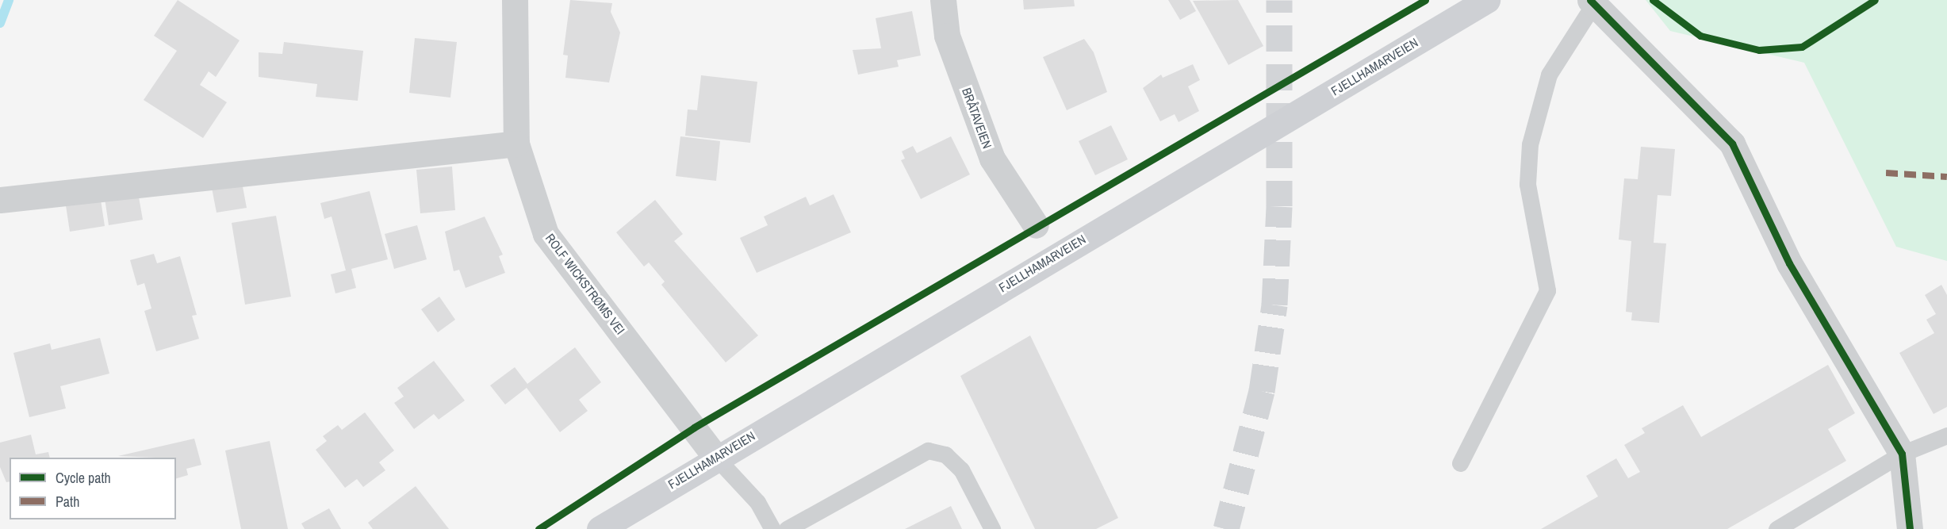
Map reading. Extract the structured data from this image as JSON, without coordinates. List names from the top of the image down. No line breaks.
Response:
{"streets":{"main road":["FJELLHAMARVEIEN"],"street":["BRÅTAVEIEN","ROLF WICKSTRØMS VEI"]},"crossings":[["FJELLHAMARVEIEN","ROLF WICKSTRØMS VEI"]],"legend":["Cycle path","Path"]}
